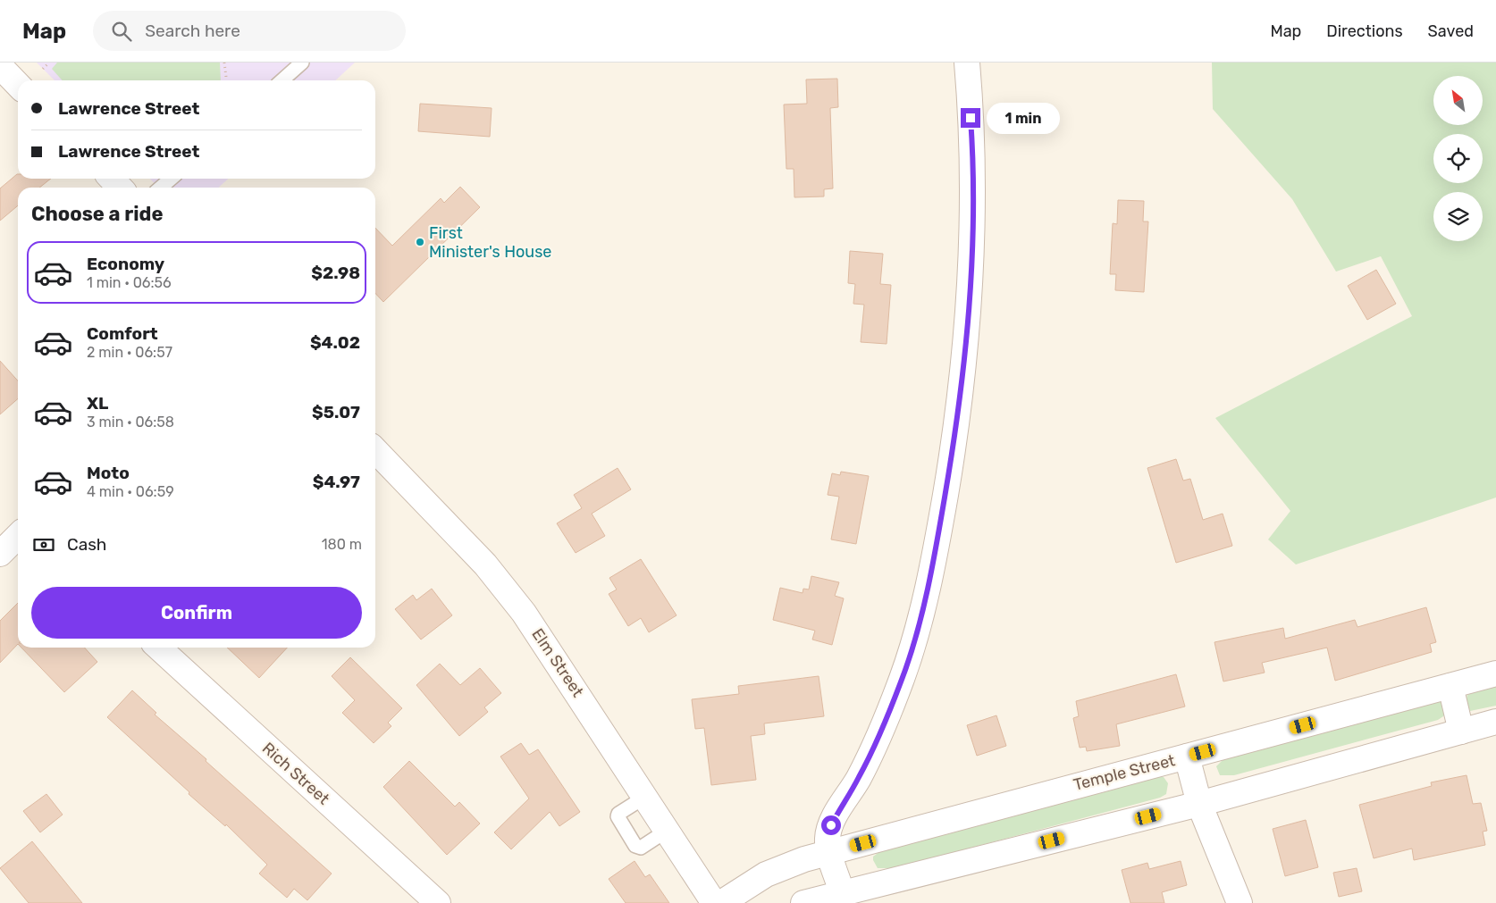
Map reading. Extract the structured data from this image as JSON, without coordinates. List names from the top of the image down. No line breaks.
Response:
{"streets":{"street":["Elm Street","Temple Street","Rich Street"]},"places":["First Minister's House"],"north":"top left","page":{"header":"Map","search":"Search here","nav":["Map","Directions","Saved"],"banner":["Lawrence Street","Lawrence Street"],"bubble":"1 min","heading":"Choose a ride","list":[{"name":"Economy","note":"1 min · 06:56","value":"$2.98"},{"name":"Comfort","note":"2 min · 06:57","value":"$4.02"},{"name":"XL","note":"3 min · 06:58","value":"$5.07"},{"name":"Moto","note":"4 min · 06:59","value":"$4.97"}],"pay":["Cash","180 m"],"buttons":"Confirm"}}
